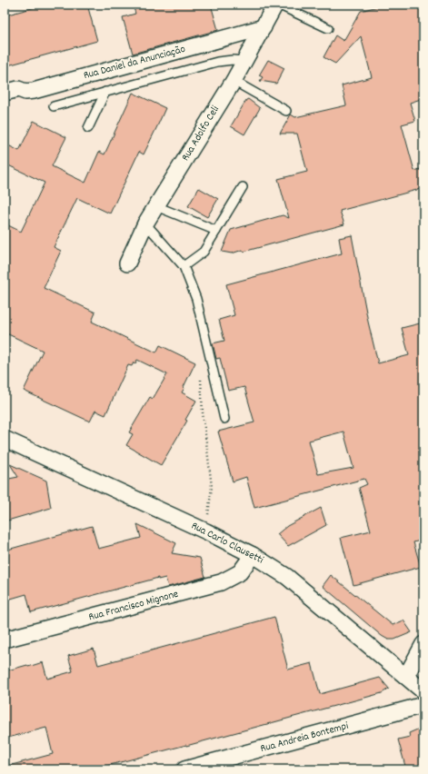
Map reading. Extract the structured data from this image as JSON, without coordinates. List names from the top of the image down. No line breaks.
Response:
{"streets":{"street":["Rua Daniel da Anunciação","Rua Adolfo Celi","Rua Carlo Clausetti","Rua Francisco Mignone","Rua Andreia Bontempi"]},"crossings":[["Rua Daniel da Anunciação","Rua Adolfo Celi"],["Rua Carlo Clausetti","Rua Francisco Mignone"]]}
